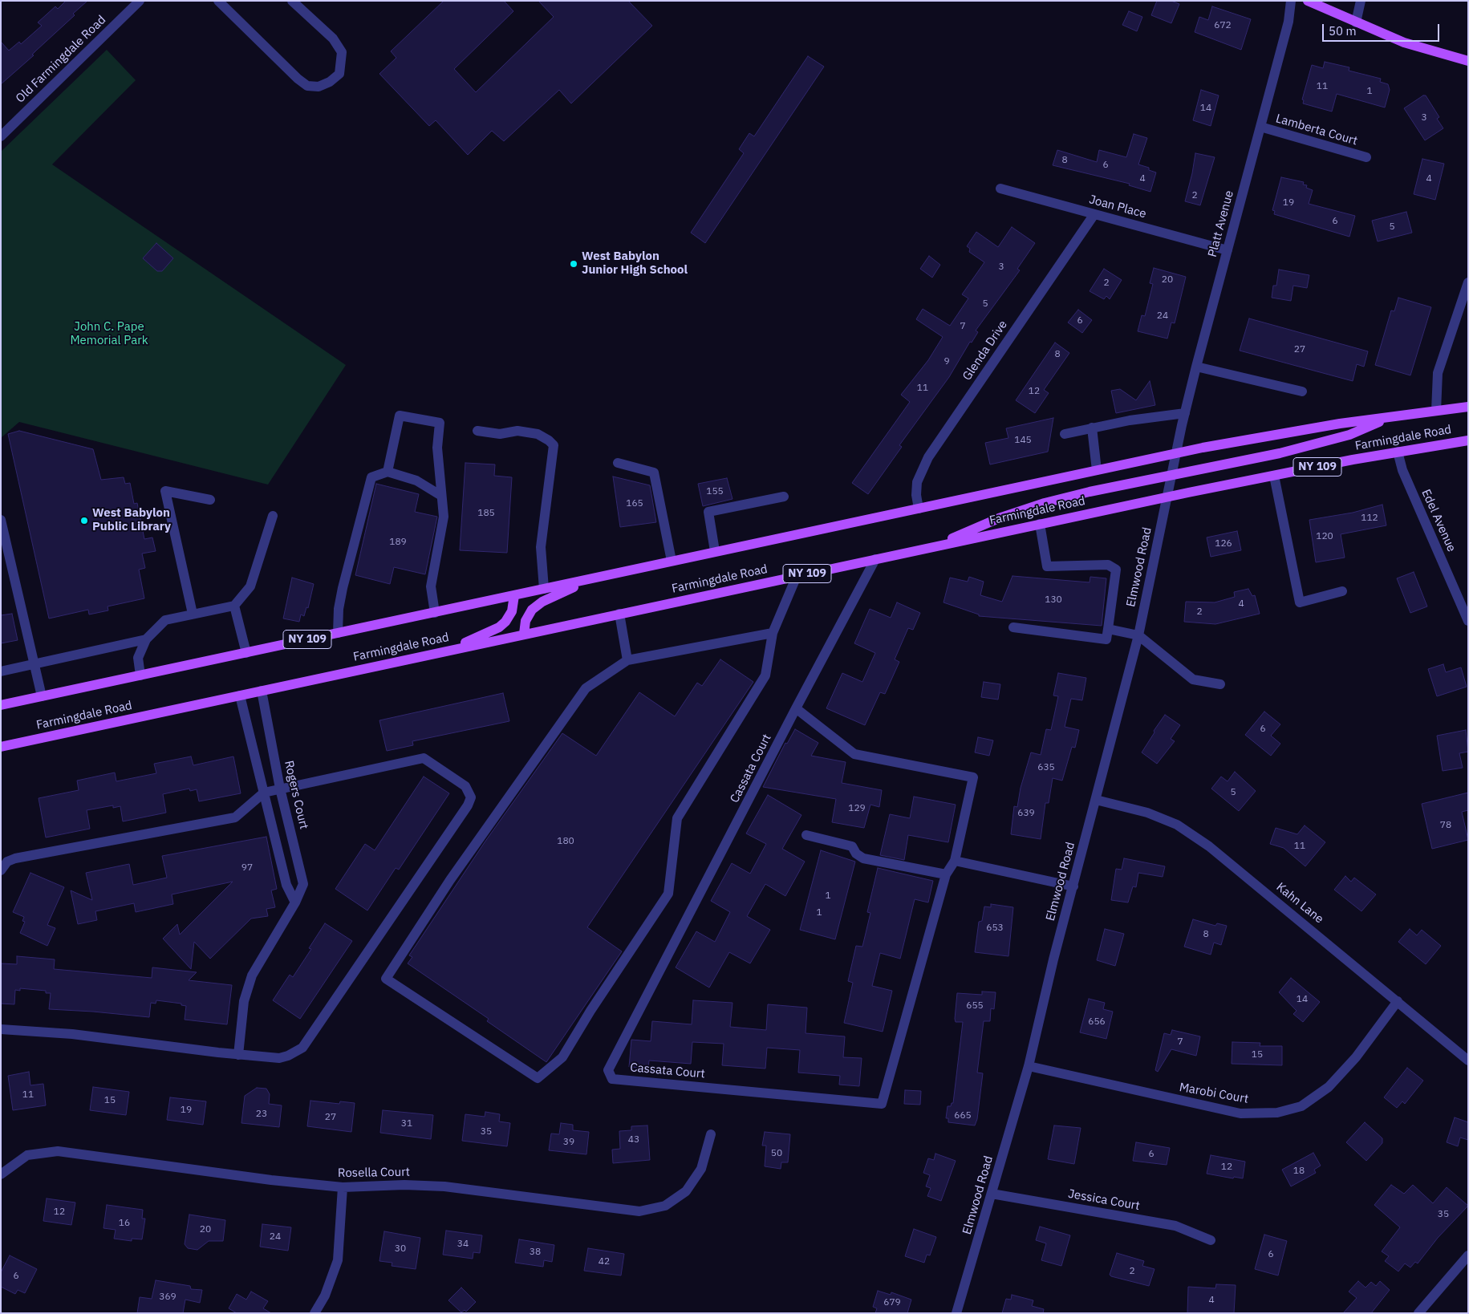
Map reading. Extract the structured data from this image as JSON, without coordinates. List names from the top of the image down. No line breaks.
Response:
{"streets":{"main road":["Farmingdale Road","NY 109"],"street":["Old Farmingdale Road","Lamberta Court","Joan Place","Platt Avenue","Glenda Drive","Edel Avenue","Elmwood Road","Cassata Court","Rogers Court","Kahn Lane","Marobi Court","Rosella Court","Jessica Court"]},"crossings":[["Lamberta Court","Platt Avenue"],["Joan Place","Platt Avenue"],["Joan Place","Glenda Drive"],["Platt Avenue","Farmingdale Road"],["Platt Avenue","Elmwood Road"],["Glenda Drive","Farmingdale Road"],["Farmingdale Road","Edel Avenue"],["Farmingdale Road","Elmwood Road"],["Farmingdale Road","Cassata Court"],["Farmingdale Road","Rogers Court"],["Elmwood Road","Kahn Lane"],["Elmwood Road","Marobi Court"],["Elmwood Road","Jessica Court"],["Kahn Lane","Marobi Court"]],"parks":["John C. Pape Memorial Park"],"places":["West Babylon Junior High School","West Babylon Public Library"],"house_numbers":["672","11","1","14","3","8","6","4","4","2","19","6","5","3","20","2","5","24","6","7","27","8","9","11","12","145","155","165","185","112","120","189","126","130","4","2","6","635","5","129","639","78","180","11","97","1","1","653","8","14","655","656","7","15","11","15","19","23","665","27","31","35","43","39","50","6","12","18","12","35","16","20","24","34","30","38","6","42","2","6","369","4","679"],"scale_bar":"50 m"}
